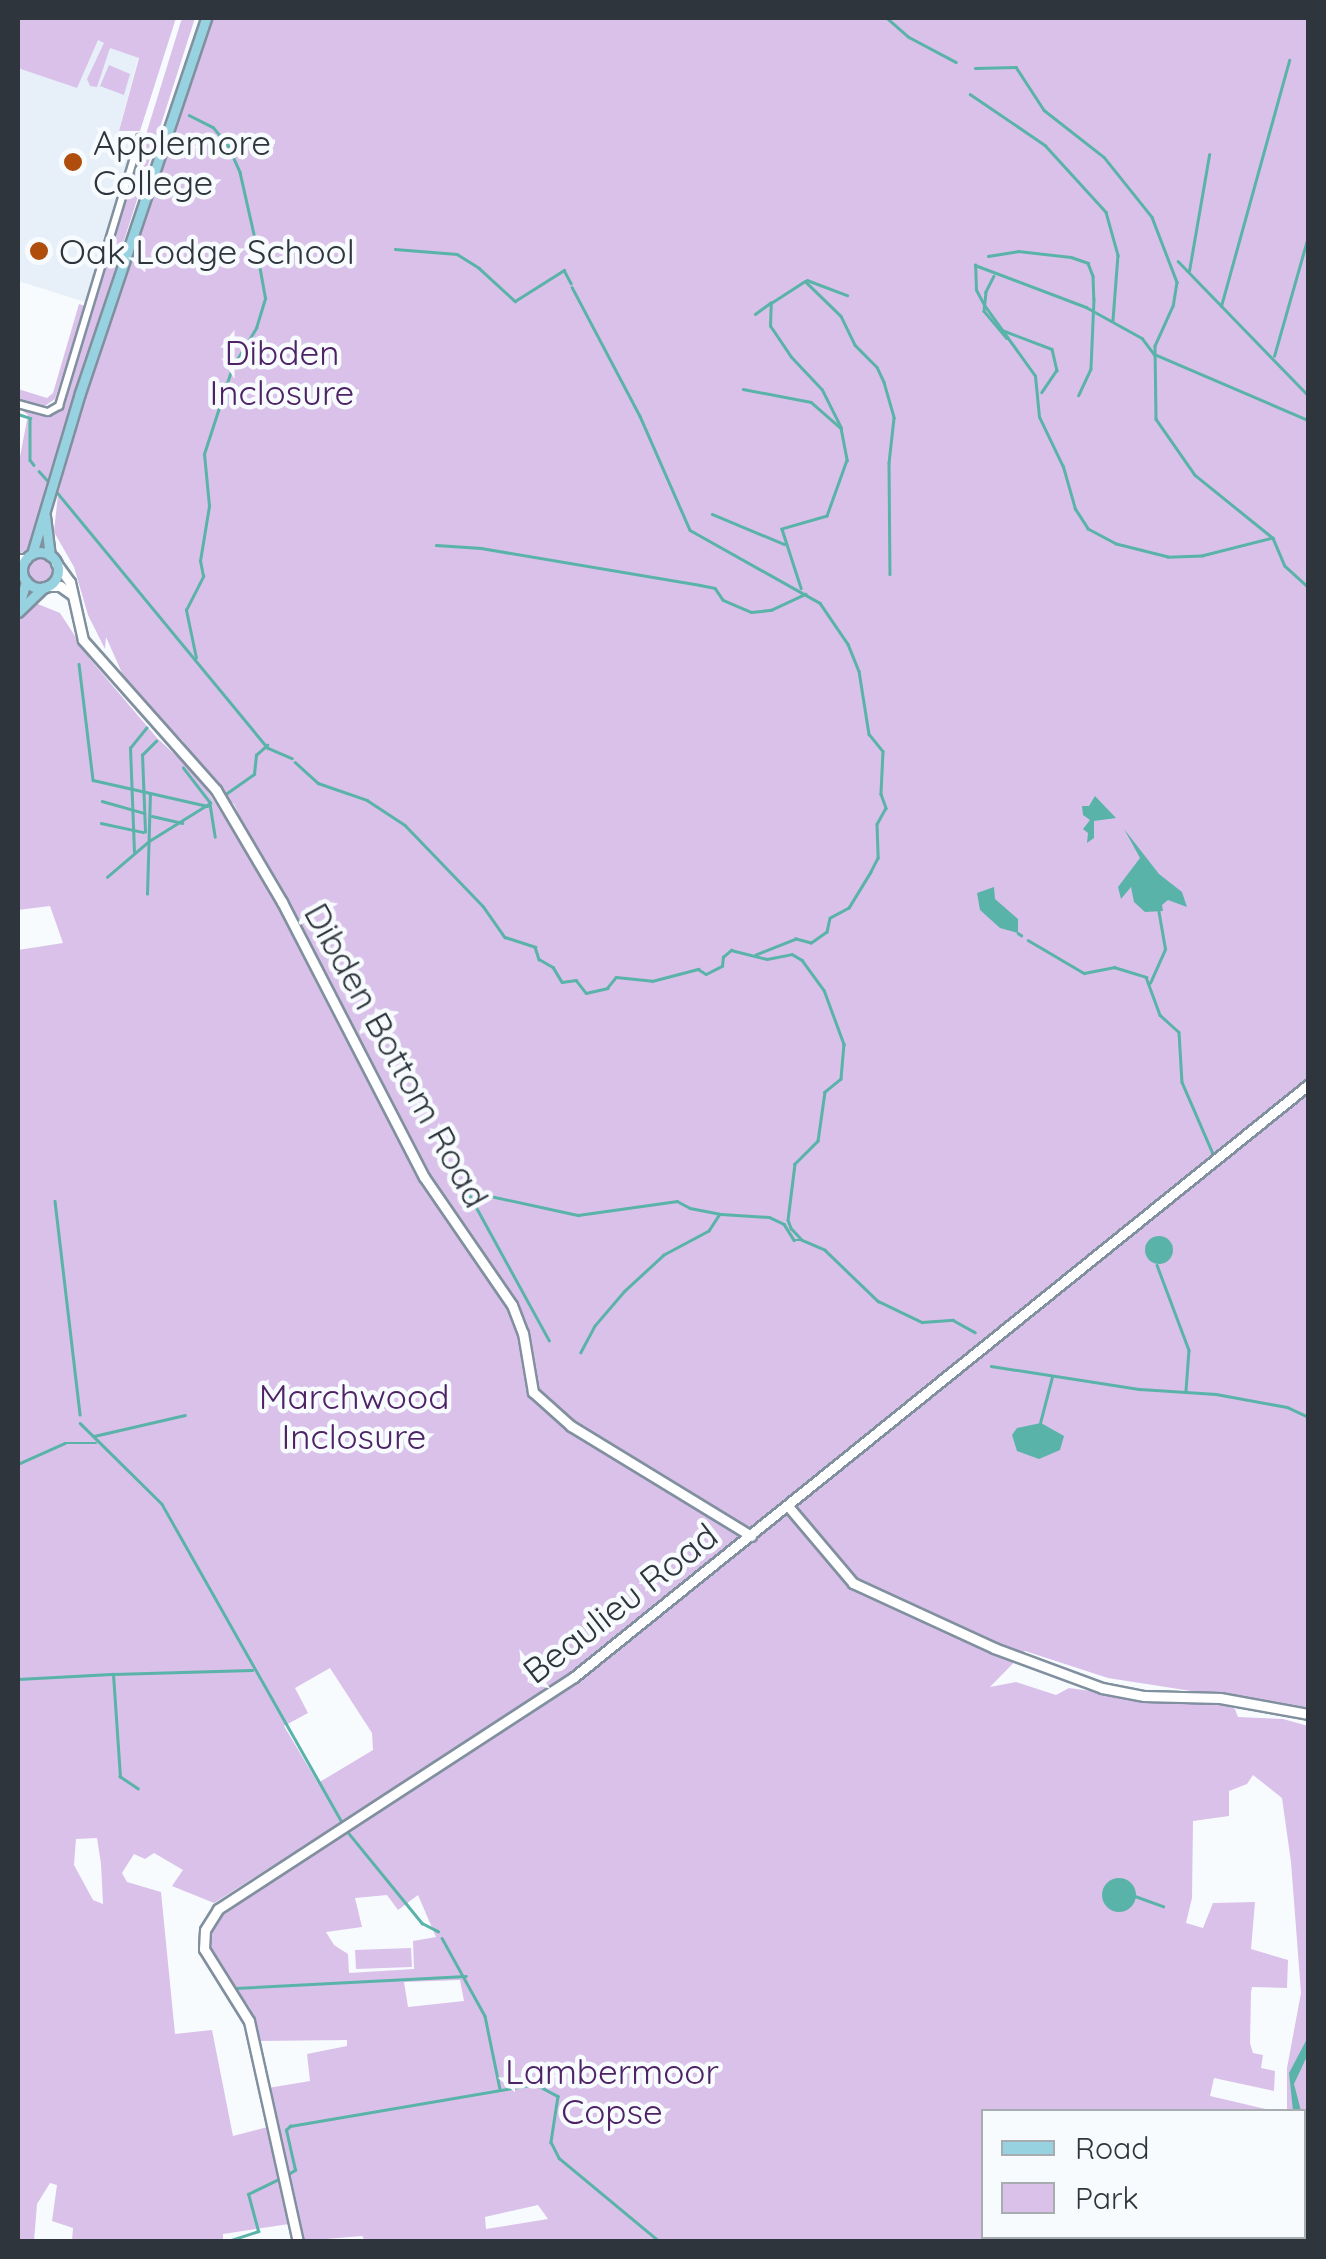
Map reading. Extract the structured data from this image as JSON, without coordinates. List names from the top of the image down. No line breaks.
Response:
{"streets":{"street":["Dibden Bottom Road","Beaulieu Road"]},"crossings":[["Dibden Bottom Road","Beaulieu Road"]],"parks":["Dibden Inclosure","Marchwood Inclosure","Lambermoor Copse"],"places":["Applemore College","Oak Lodge School"],"legend":["Road","Park"]}
